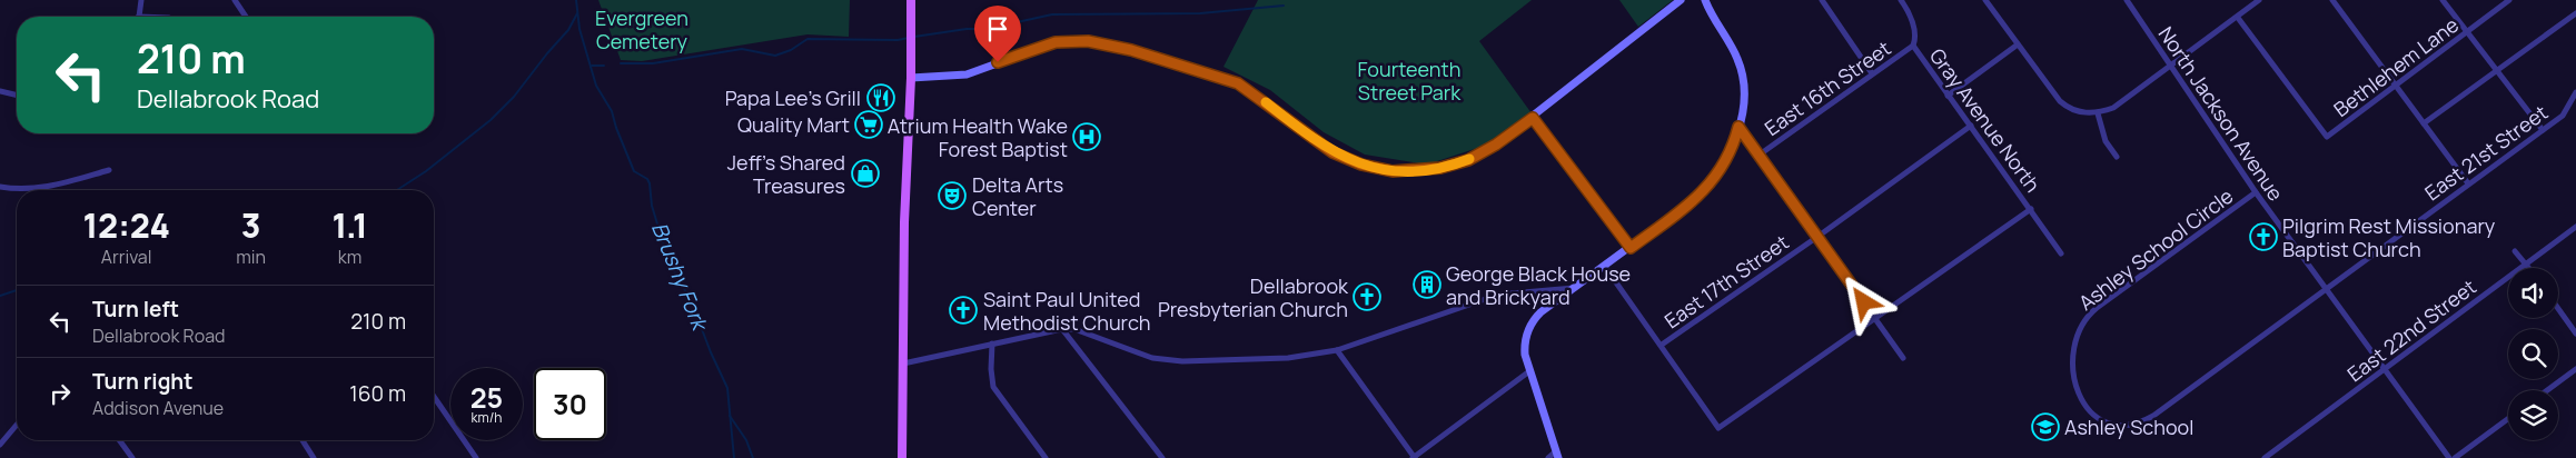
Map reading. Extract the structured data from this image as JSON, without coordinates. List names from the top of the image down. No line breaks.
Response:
{"streets":{"street":["Bethlehem Lane","East 16th Street","North Jackson Avenue","Gray Avenue North","East 21st Street","Ashley School Circle","East 17th Street","East 22nd Street"]},"crossings":[["East 16th Street","Gray Avenue North"],["North Jackson Avenue","East 21st Street"],["North Jackson Avenue","Ashley School Circle"],["North Jackson Avenue","East 22nd Street"],["Gray Avenue North","East 17th Street"],["East 21st Street","Ashley School Circle"]],"water":["Brushy Fork"],"parks":["Evergreen Cemetery","Fourteenth Street Park"],"places":{"restaurant":["Papa Lee's Grill"],"supermarket":["Quality Mart"],"hospital":["Atrium Health Wake Forest Baptist"],"shop":["Jeff's Shared Treasures"],"theatre":["Delta Arts Center"],"church":["Pilgrim Rest Missionary Baptist Church","Dellabrook Presbyterian Church","Saint Paul United Methodist Church"],"building":["George Black House and Brickyard"],"school or university":["Ashley School"]},"page":{"turn":["210 m","Dellabrook Road"],"eta":["12:24","Arrival","3","min","1.1","km"],"list":[{"name":"Turn left","note":"Dellabrook Road","value":"210 m"},{"name":"Turn right","note":"Addison Avenue","value":"160 m"}],"speed":"25 km/h","limit":"30"}}
